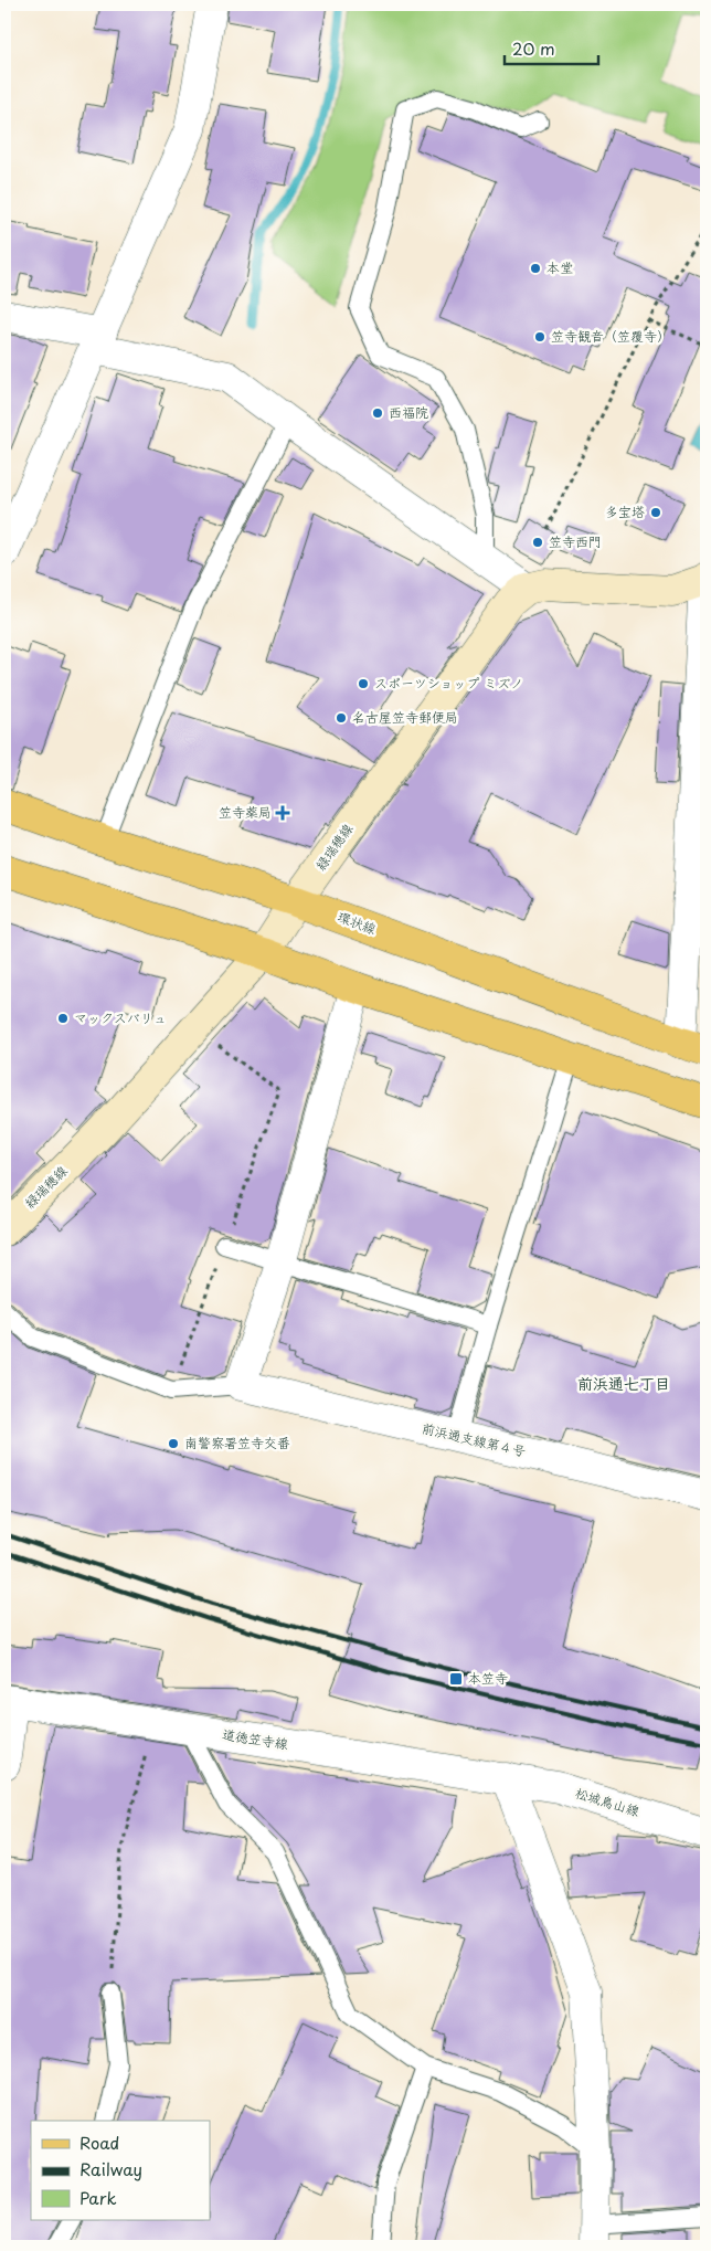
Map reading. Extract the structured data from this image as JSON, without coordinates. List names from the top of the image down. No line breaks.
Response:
{"streets":{"main road":["緑瑞穂線","環状線"],"street":["前浜通支線第４号","道徳笠寺線","松城鳥山線"]},"crossings":[["緑瑞穂線","環状線"],["道徳笠寺線","松城鳥山線"]],"districts":["前浜通七丁目"],"places":{"other":["本堂","笠寺観音（笠覆寺）","西福院","多宝塔","笠寺西門","スポーツショップ ミズノ","名古屋笠寺郵便局","マックスバリュ","南警察署笠寺交番"],"health":["笠寺薬局"],"transit":["本笠寺"]},"legend":["Road","Railway","Park"],"scale_bar":"20 m"}
